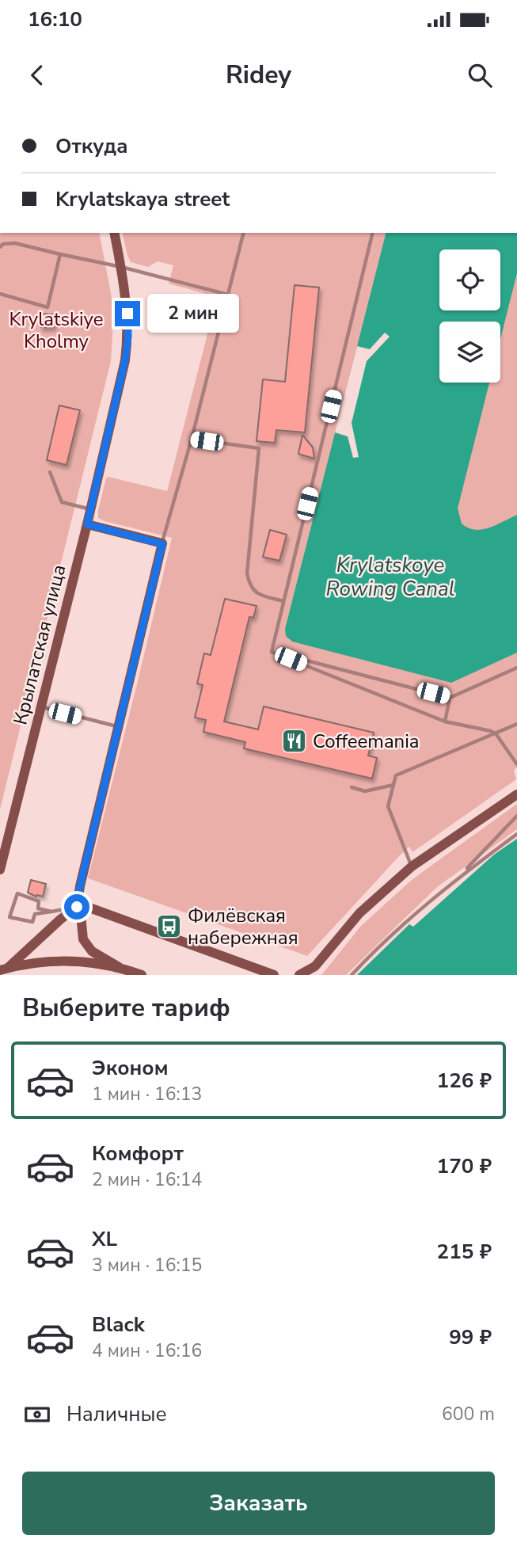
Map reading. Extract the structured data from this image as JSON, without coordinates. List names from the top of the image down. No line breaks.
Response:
{"streets":{"street":["Крылатская улица"]},"water":["Krylatskoye Rowing Canal"],"parks":["Krylatskiye Kholmy"],"places":{"restaurant":["Coffeemania"],"bus stop":["Филёвская набережная"]},"page":{"status":"16:10","header":"Ridey","banner":["Откуда","Krylatskaya street"],"bubble":"2 мин","heading":"Выберите тариф","list":[{"name":"Эконом","note":"1 мин · 16:13","value":"126 ₽"},{"name":"Комфорт","note":"2 мин · 16:14","value":"170 ₽"},{"name":"XL","note":"3 мин · 16:15","value":"215 ₽"},{"name":"Black","note":"4 мин · 16:16","value":"99 ₽"}],"pay":["Наличные","600 m"],"buttons":"Заказать"}}
